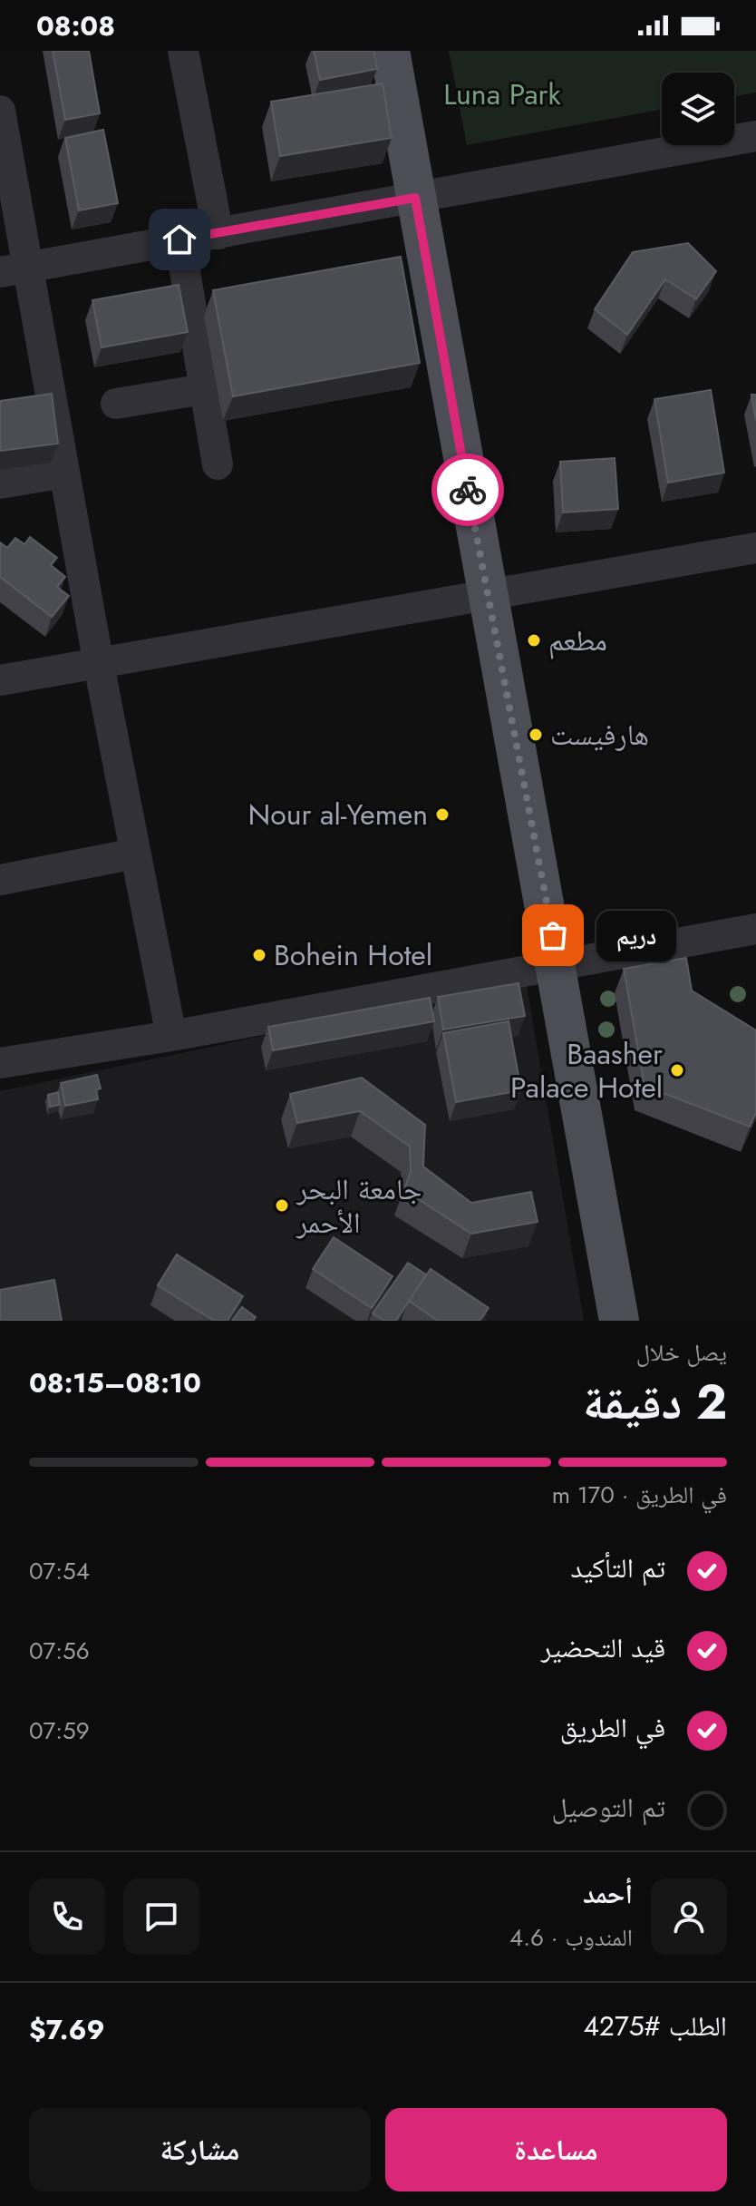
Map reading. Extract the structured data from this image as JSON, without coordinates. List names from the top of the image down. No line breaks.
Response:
{"parks":["Luna Park"],"places":["مطعم","هارفيست","Nour al-Yemen","دريم","Bohein Hotel","Baasher Palace Hotel","جامعة البحر الأحمر"],"page":{"status":"08:08","bubble":"دريم","heading":["2 دقيقة","يصل خلال","08:10–08:15"],"panel":["أحمد","المندوب · 4.6","الطلب #4275","$7.69"],"bar":"في الطريق · 170 m","list":[["تم التأكيد","07:54"],["قيد التحضير","07:56"],["في الطريق","07:59"],"تم التوصيل"],"buttons":["مساعدة","مشاركة"]}}
